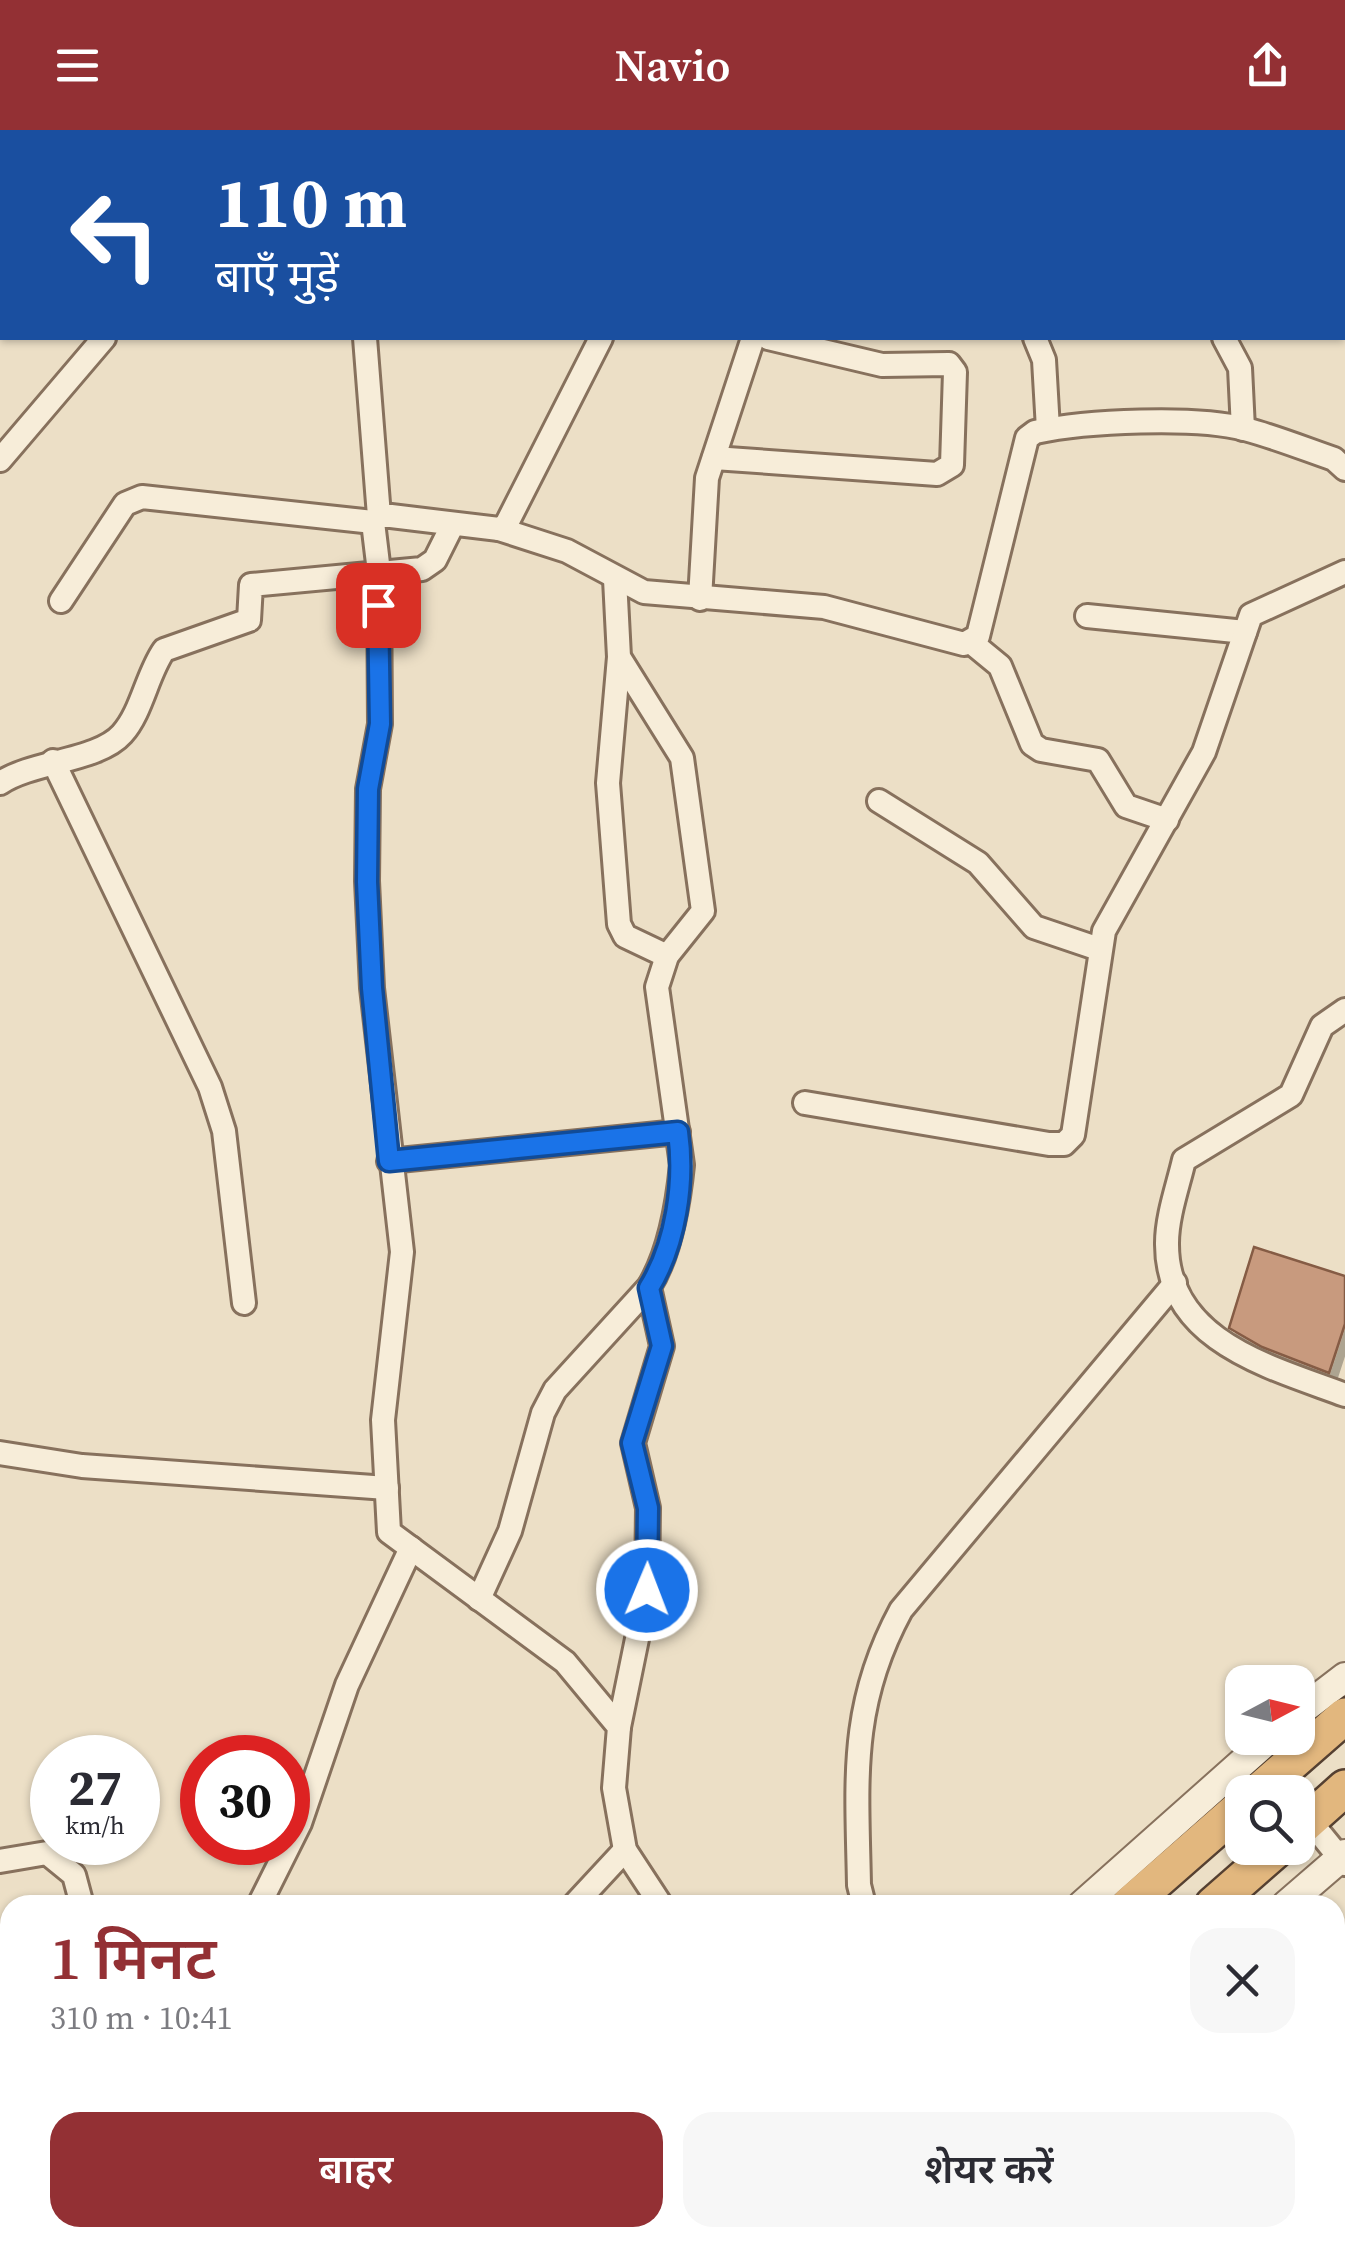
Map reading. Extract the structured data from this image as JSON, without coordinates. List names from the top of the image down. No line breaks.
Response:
{"north":"right","page":{"header":"Navio","turn":["110 m","बाएँ मुड़ें"],"speed":"27 km/h","limit":"30","heading":["1 मिनट","310 m · 10:41"],"buttons":["बाहर","शेयर करें"]}}
